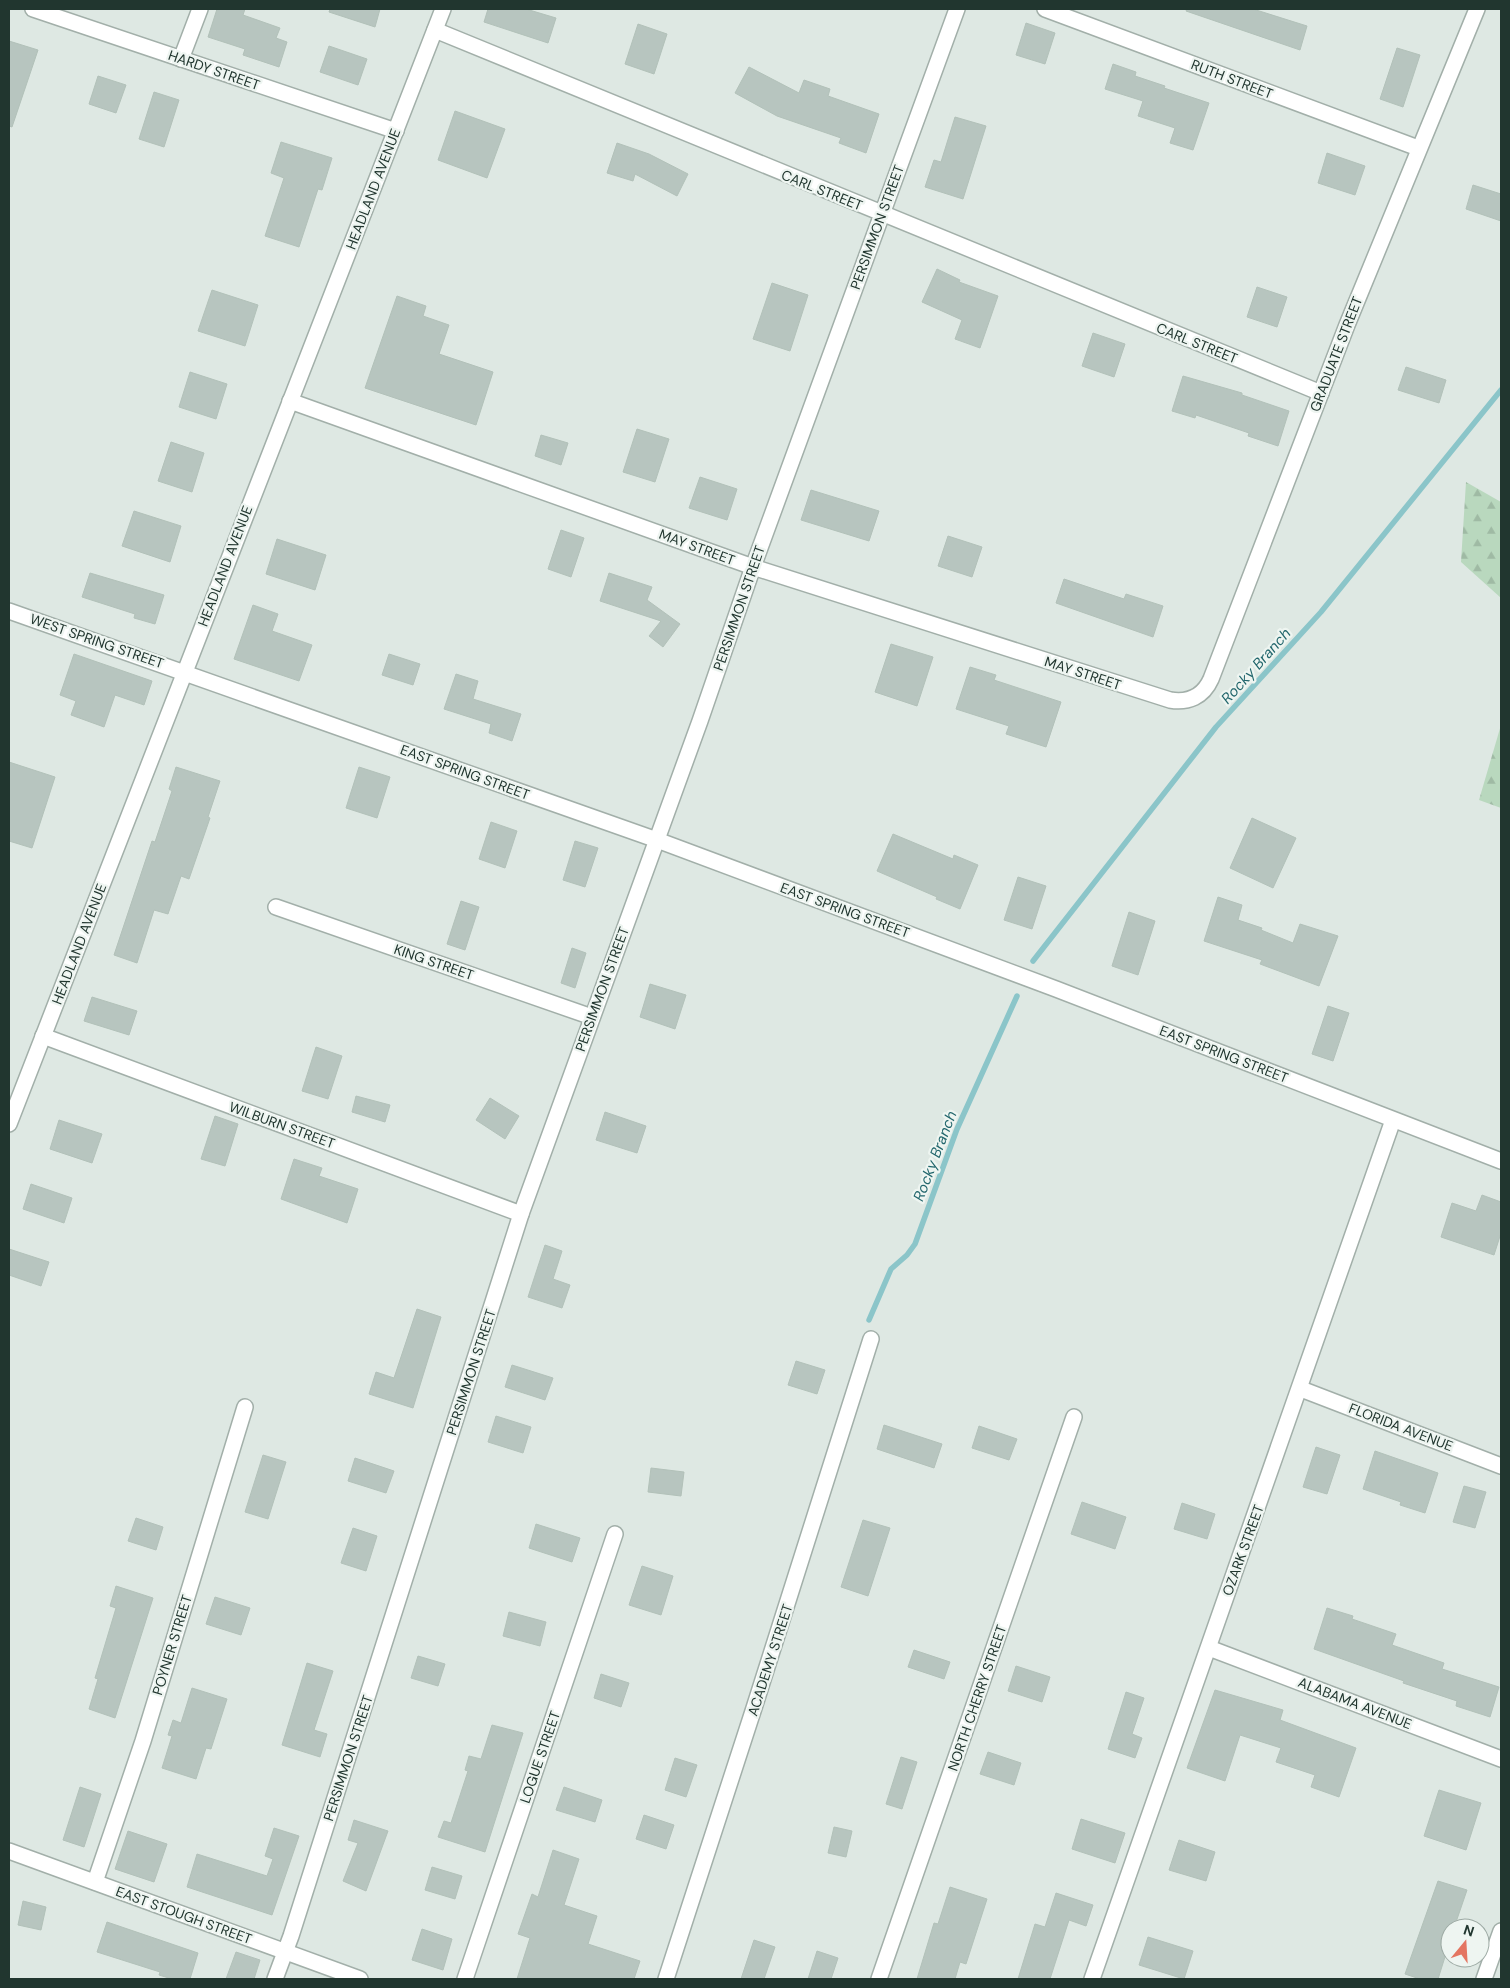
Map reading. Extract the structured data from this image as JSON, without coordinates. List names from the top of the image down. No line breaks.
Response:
{"streets":{"street":["HARDY STREET","RUTH STREET","HEADLAND AVENUE","CARL STREET","PERSIMMON STREET","GRADUATE STREET","MAY STREET","WEST SPRING STREET","EAST SPRING STREET","KING STREET","WILBURN STREET","FLORIDA AVENUE","OZARK STREET","POYNER STREET","ACADEMY STREET","NORTH CHERRY STREET","ALABAMA AVENUE","LOGUE STREET","EAST STOUGH STREET"]},"crossings":[["HARDY STREET","HEADLAND AVENUE"],["RUTH STREET","GRADUATE STREET"],["HEADLAND AVENUE","CARL STREET"],["HEADLAND AVENUE","MAY STREET"],["HEADLAND AVENUE","WEST SPRING STREET"],["HEADLAND AVENUE","EAST SPRING STREET"],["HEADLAND AVENUE","WILBURN STREET"],["CARL STREET","PERSIMMON STREET"],["CARL STREET","GRADUATE STREET"],["PERSIMMON STREET","MAY STREET"],["PERSIMMON STREET","EAST SPRING STREET"],["PERSIMMON STREET","KING STREET"],["PERSIMMON STREET","WILBURN STREET"],["PERSIMMON STREET","EAST STOUGH STREET"],["GRADUATE STREET","MAY STREET"],["WEST SPRING STREET","EAST SPRING STREET"],["EAST SPRING STREET","OZARK STREET"],["FLORIDA AVENUE","OZARK STREET"],["OZARK STREET","ALABAMA AVENUE"],["POYNER STREET","EAST STOUGH STREET"]],"water":["Rocky Branch"],"north":"top"}
